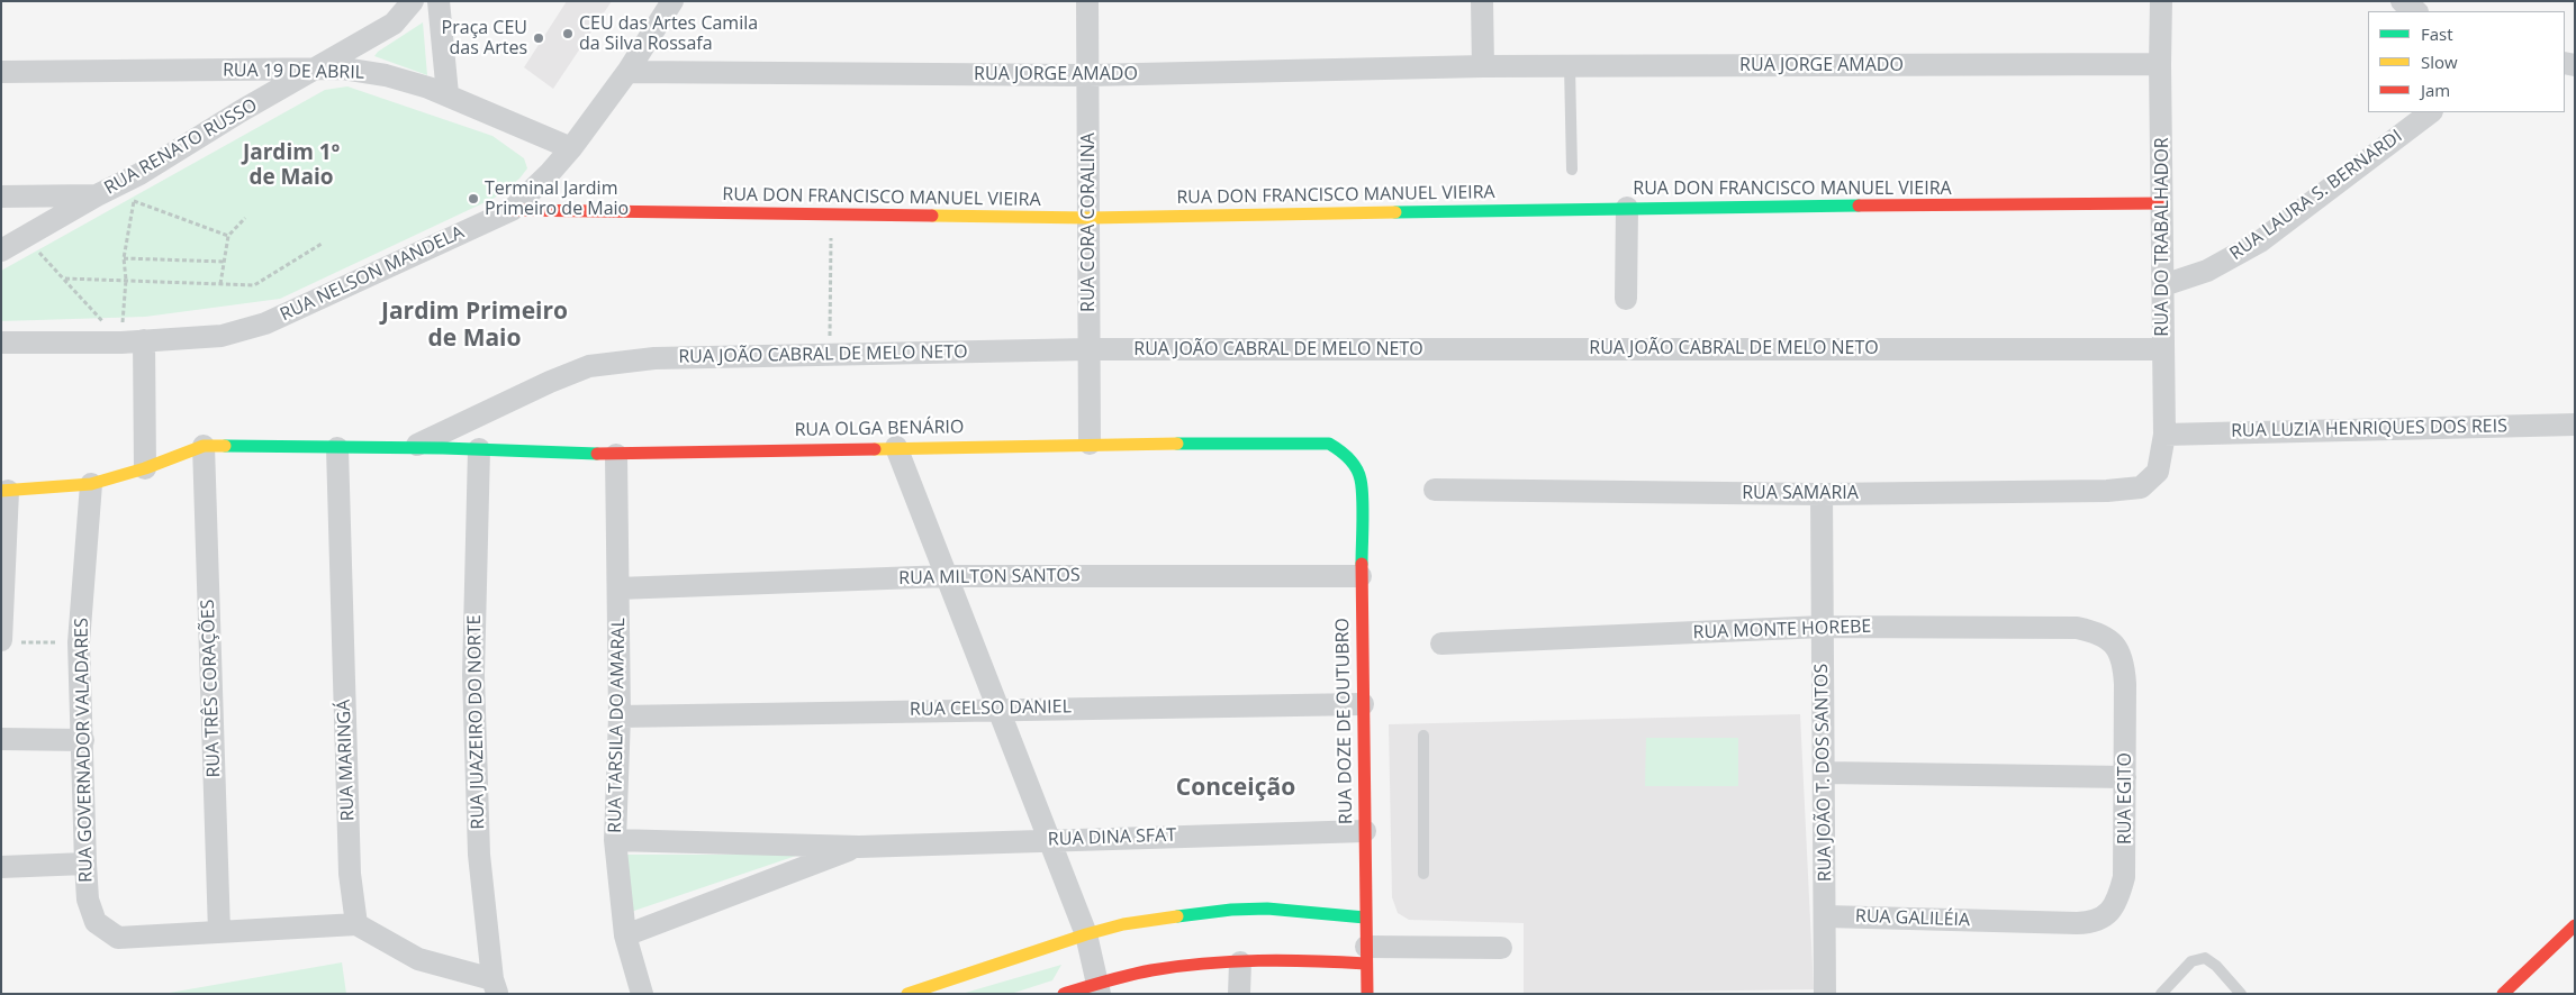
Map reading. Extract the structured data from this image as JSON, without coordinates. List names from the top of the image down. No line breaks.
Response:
{"streets":{"street":["RUA JORGE AMADO","RUA 19 DE ABRIL","RUA RENATO RUSSO","RUA DON FRANCISCO MANUEL VIEIRA","RUA LAURA S. BERNARDI","RUA CORA CORALINA","RUA DO TRABALHADOR","RUA NELSON MANDELA","RUA JOÃO CABRAL DE MELO NETO","RUA OLGA BENÁRIO","RUA LUZIA HENRIQUES DOS REIS","RUA SAMARIA","RUA MILTON SANTOS","RUA MONTE HOREBE","RUA TRÊS CORAÇÕES","RUA CELSO DANIEL","RUA DOZE DE OUTUBRO","RUA JUAZEIRO DO NORTE","RUA TARSILA DO AMARAL","RUA GOVERNADOR VALADARES","RUA MARINGÁ","RUA JOÃO T. DOS SANTOS","RUA EGITO","RUA DINA SFAT","RUA GALILÉIA"]},"crossings":[["RUA JORGE AMADO","RUA CORA CORALINA"],["RUA JORGE AMADO","RUA DO TRABALHADOR"],["RUA JORGE AMADO","RUA NELSON MANDELA"],["RUA 19 DE ABRIL","RUA RENATO RUSSO"],["RUA 19 DE ABRIL","RUA NELSON MANDELA"],["RUA DON FRANCISCO MANUEL VIEIRA","RUA CORA CORALINA"],["RUA DON FRANCISCO MANUEL VIEIRA","RUA DO TRABALHADOR"],["RUA DON FRANCISCO MANUEL VIEIRA","RUA NELSON MANDELA"],["RUA LAURA S. BERNARDI","RUA DO TRABALHADOR"],["RUA CORA CORALINA","RUA JOÃO CABRAL DE MELO NETO"],["RUA CORA CORALINA","RUA OLGA BENÁRIO"],["RUA DO TRABALHADOR","RUA JOÃO CABRAL DE MELO NETO"],["RUA DO TRABALHADOR","RUA LUZIA HENRIQUES DOS REIS"],["RUA DO TRABALHADOR","RUA SAMARIA"],["RUA JOÃO CABRAL DE MELO NETO","RUA OLGA BENÁRIO"],["RUA OLGA BENÁRIO","RUA TRÊS CORAÇÕES"],["RUA OLGA BENÁRIO","RUA DOZE DE OUTUBRO"],["RUA OLGA BENÁRIO","RUA JUAZEIRO DO NORTE"],["RUA OLGA BENÁRIO","RUA TARSILA DO AMARAL"],["RUA OLGA BENÁRIO","RUA MARINGÁ"],["RUA SAMARIA","RUA JOÃO T. DOS SANTOS"],["RUA MILTON SANTOS","RUA DOZE DE OUTUBRO"],["RUA MILTON SANTOS","RUA TARSILA DO AMARAL"],["RUA MONTE HOREBE","RUA JOÃO T. DOS SANTOS"],["RUA MONTE HOREBE","RUA EGITO"],["RUA TRÊS CORAÇÕES","RUA GOVERNADOR VALADARES"],["RUA CELSO DANIEL","RUA DOZE DE OUTUBRO"],["RUA CELSO DANIEL","RUA TARSILA DO AMARAL"],["RUA DOZE DE OUTUBRO","RUA DINA SFAT"],["RUA TARSILA DO AMARAL","RUA DINA SFAT"],["RUA JOÃO T. DOS SANTOS","RUA GALILÉIA"],["RUA EGITO","RUA GALILÉIA"]],"districts":["Jardim 1º de Maio","Jardim Primeiro de Maio","Conceição"],"places":["CEU das Artes Camila da Silva Rossafa","Praça CEU das Artes","Terminal Jardim Primeiro de Maio"],"legend":["Fast","Slow","Jam"]}
